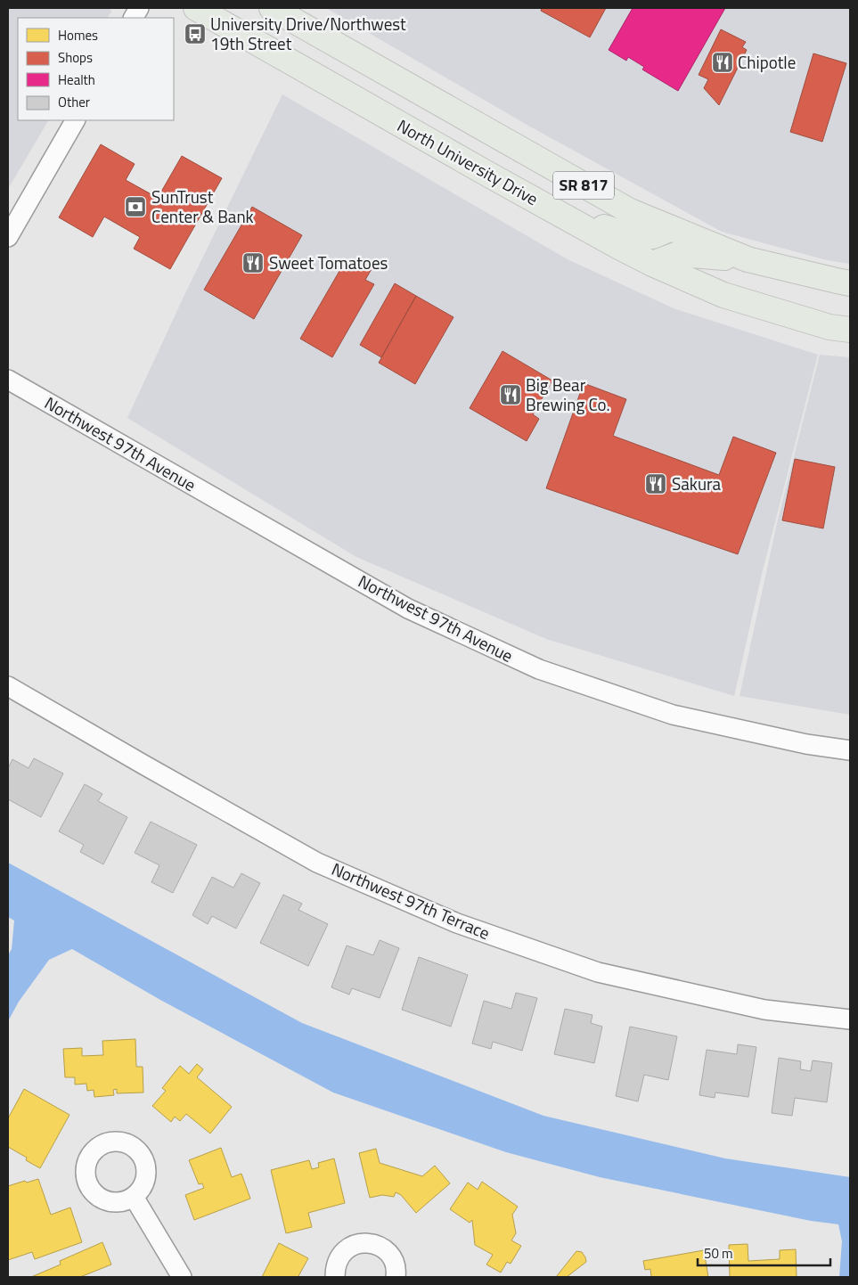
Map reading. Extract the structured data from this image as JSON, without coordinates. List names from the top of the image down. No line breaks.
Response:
{"streets":{"main road":["North University Drive","SR 817"],"street":["Northwest 97th Avenue","Northwest 97th Terrace"]},"places":{"bus stop":["University Drive/Northwest 19th Street"],"restaurant":["Chipotle","Sweet Tomatoes","Big Bear Brewing Co.","Sakura"],"bank":["SunTrust Center & Bank"]},"legend":["Homes","Shops","Health","Other"],"scale_bar":"50 m"}
